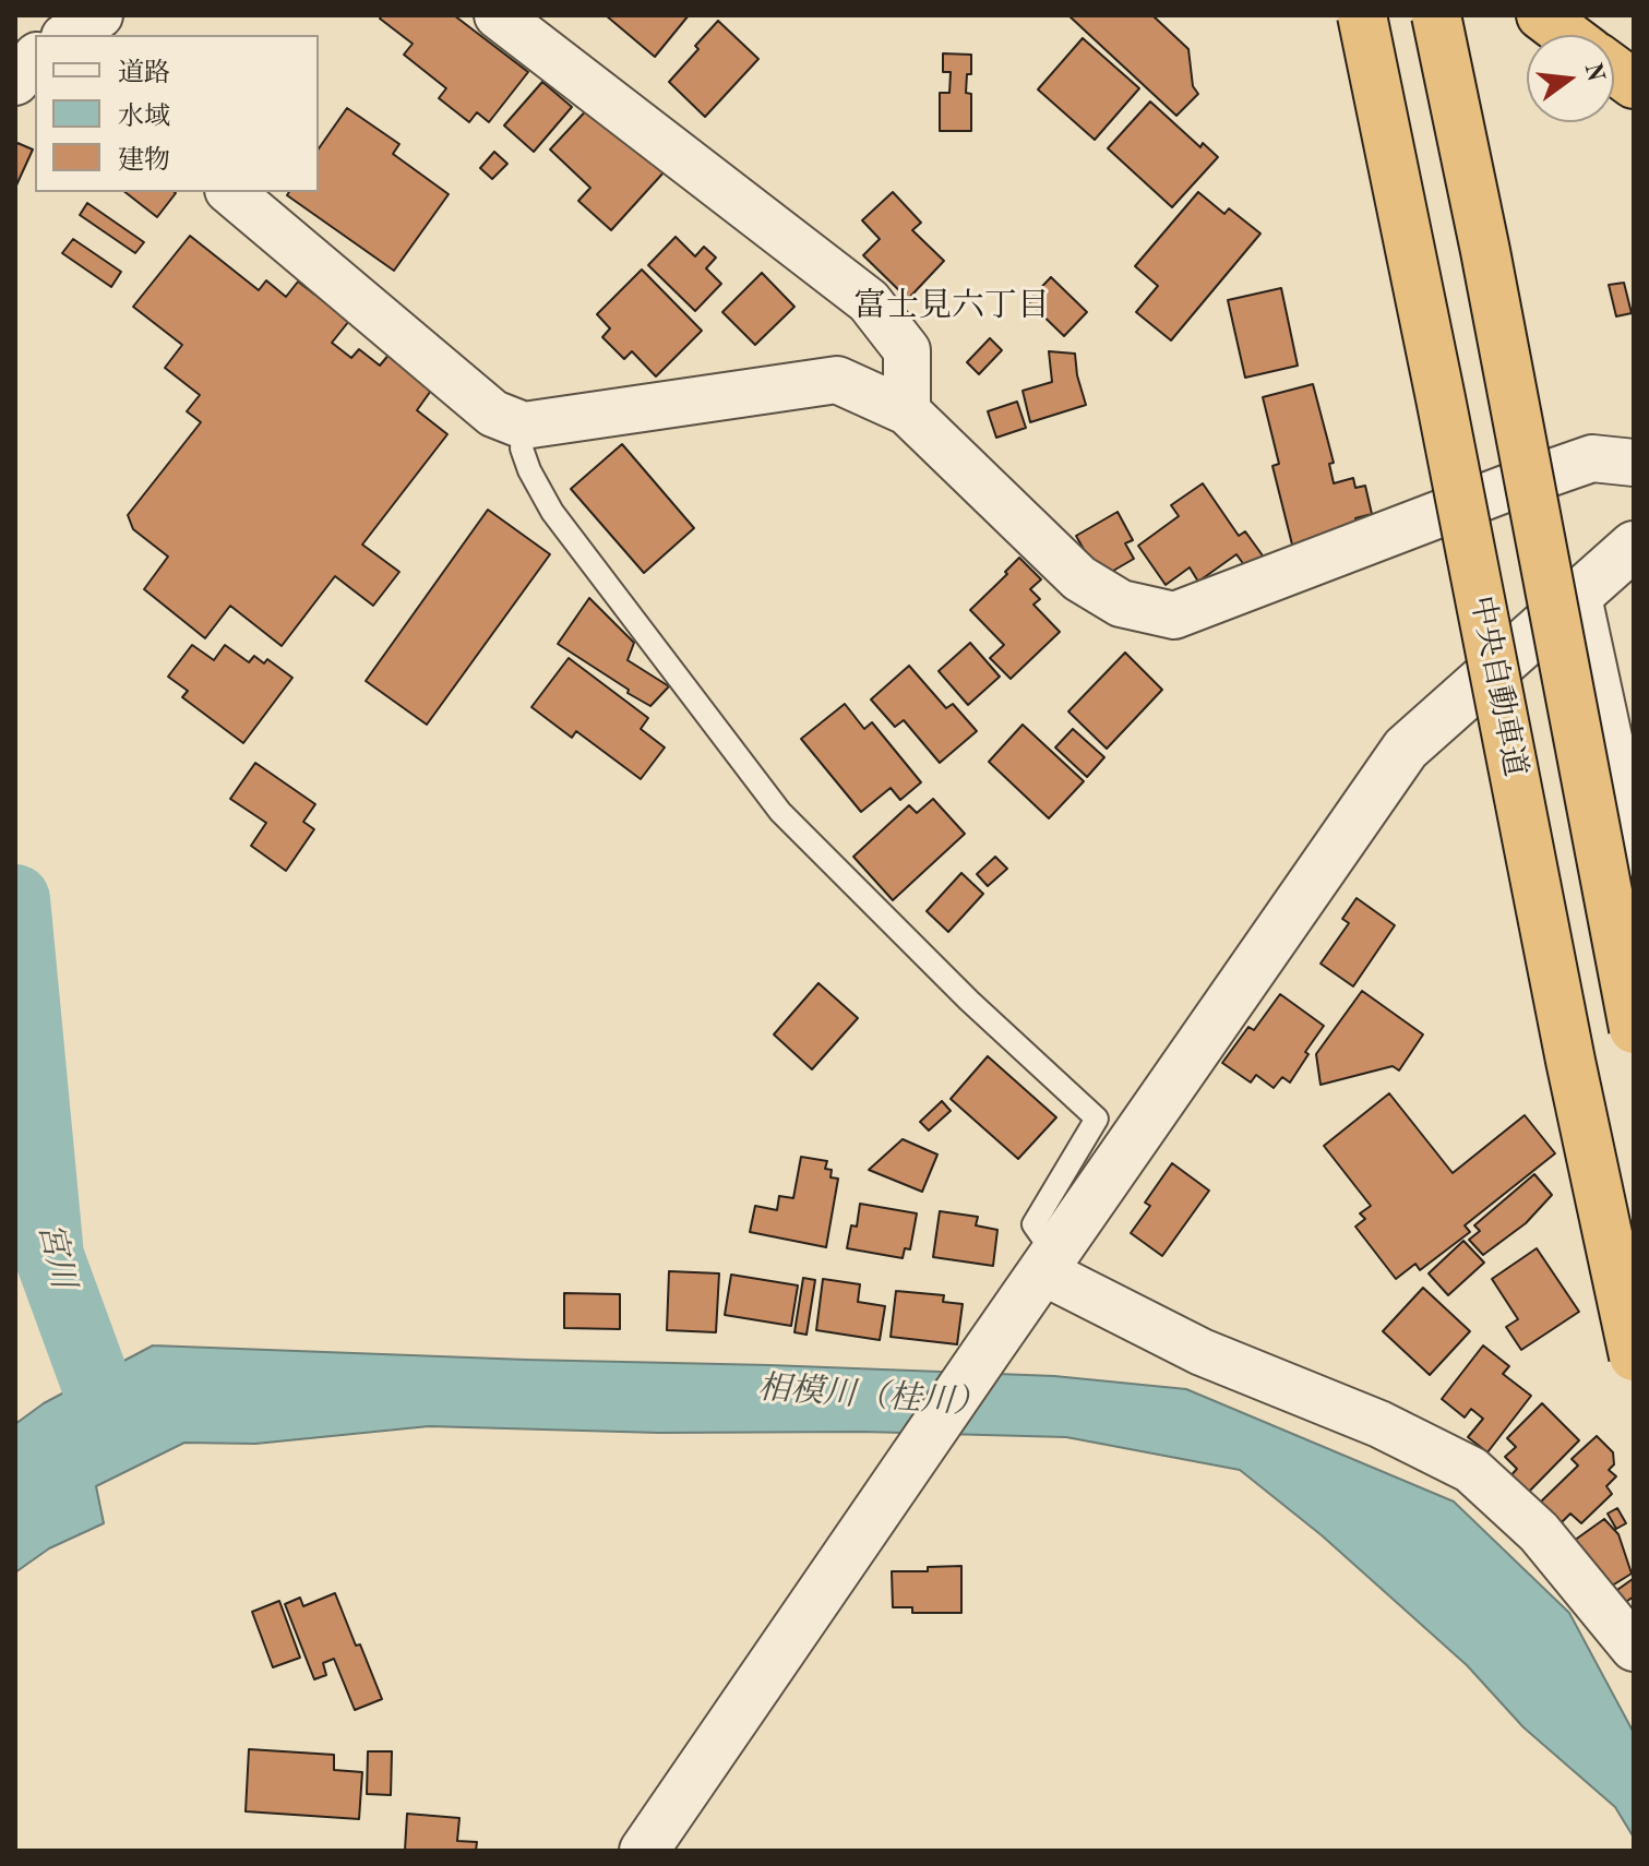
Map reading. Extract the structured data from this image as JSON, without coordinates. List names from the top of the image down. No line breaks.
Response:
{"streets":{"highway":["中央自動車道"]},"districts":["富士見六丁目"],"water":["宮川","相模川（桂川）"],"legend":["道路","水域","建物"],"north":"right"}
